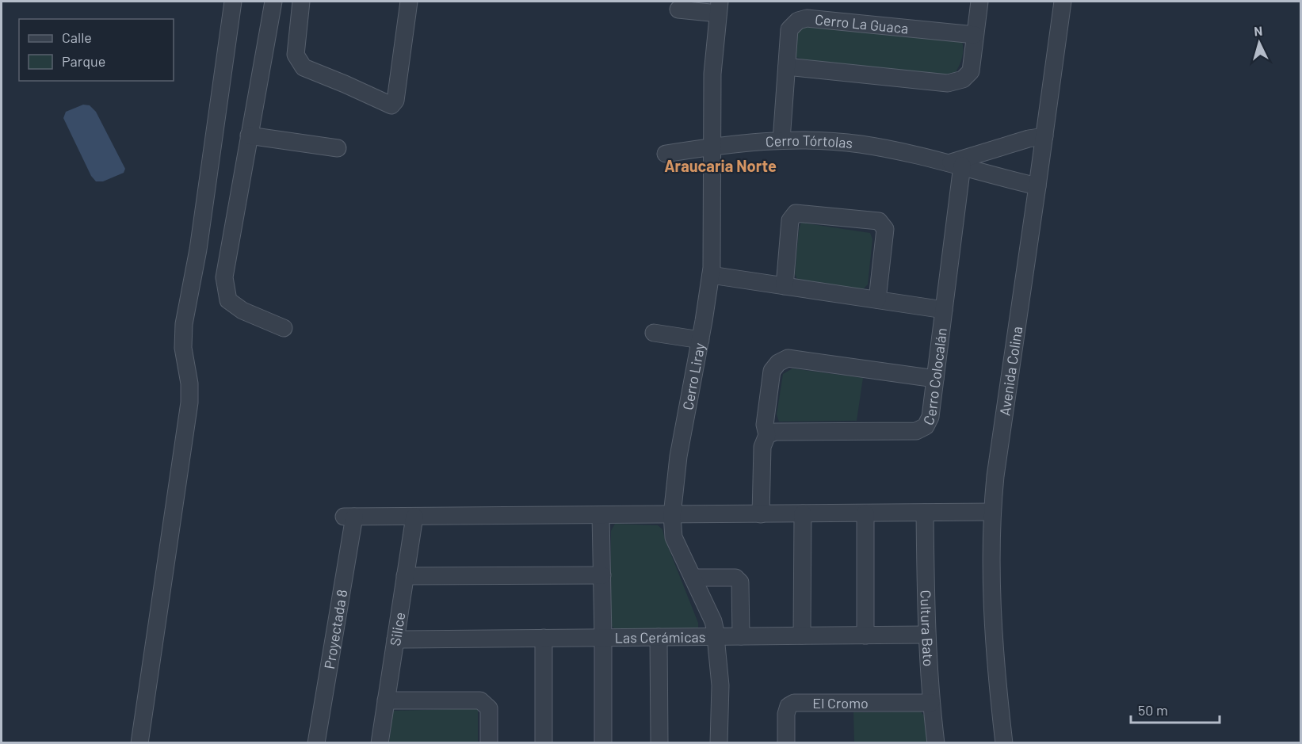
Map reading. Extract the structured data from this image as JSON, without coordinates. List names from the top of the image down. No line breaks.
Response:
{"streets":{"street":["Cerro La Guaca","Cerro Tórtolas","Avenida Colina","Cerro Colocalán","Cerro Liray","Cultura Bato","Proyectada 8","Silice","Las Cerámicas","El Cromo"]},"crossings":[["Cerro La Guaca","Cerro Tórtolas"],["Cerro Tórtolas","Avenida Colina"],["Cerro Tórtolas","Cerro Colocalán"],["Cerro Tórtolas","Cerro Liray"],["Cerro Liray","Las Cerámicas"],["Cultura Bato","Las Cerámicas"],["Cultura Bato","El Cromo"],["Proyectada 8","Silice"],["Silice","Las Cerámicas"]],"districts":["Araucaria Norte"],"legend":["Calle","Parque"],"scale_bar":"50 m","north":"top"}
